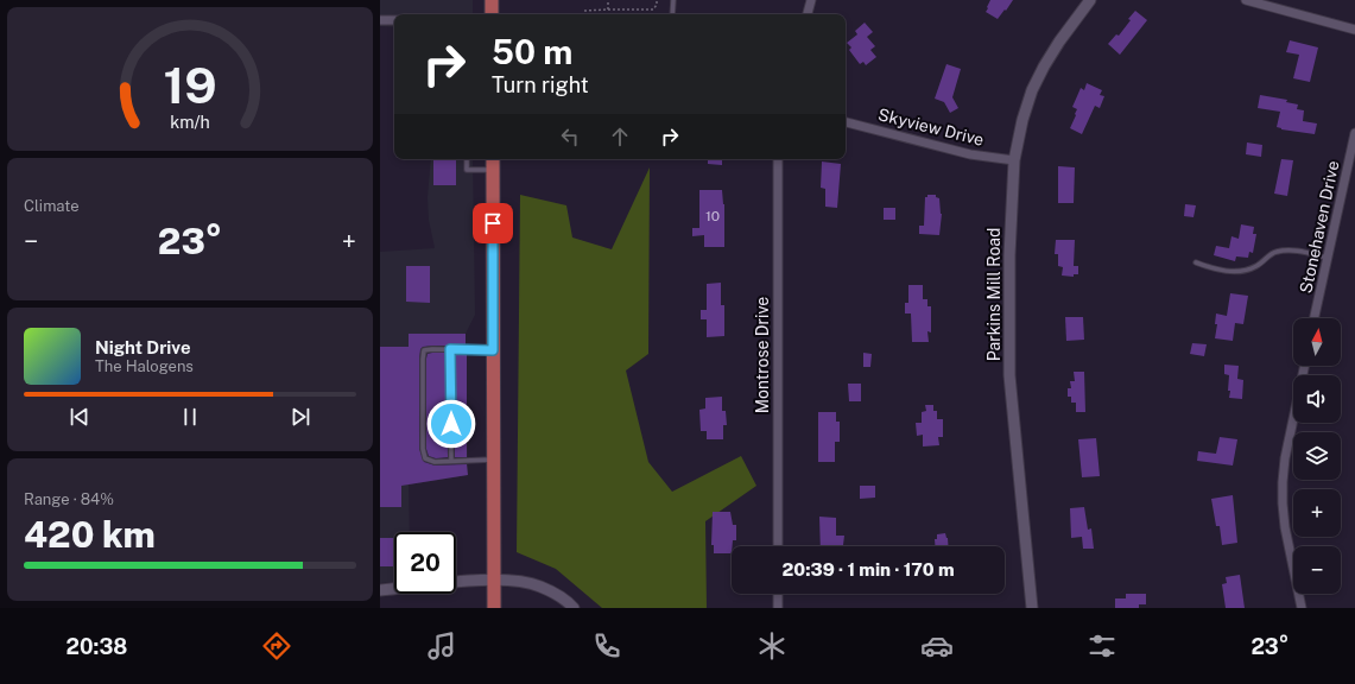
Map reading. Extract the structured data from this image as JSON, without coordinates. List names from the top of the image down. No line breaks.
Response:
{"streets":{"street":["Skyview Drive","Stonehaven Drive","Parkins Mill Road","Montrose Drive"]},"crossings":[["Skyview Drive","Parkins Mill Road"]],"house_numbers":["10"],"north":"top","page":{"turn":["50 m","Turn right"],"tile":["Climate",["Range · 84%","420 km"]],"heat":["−","23°","+"],"map_buttons":["+","−"],"song":["Night Drive","The Halogens"],"limit":"20","trip":"20:39 · 1 min · 170 m","tabs":["20:38","23°"],"gauge":["19","km/h"]}}
